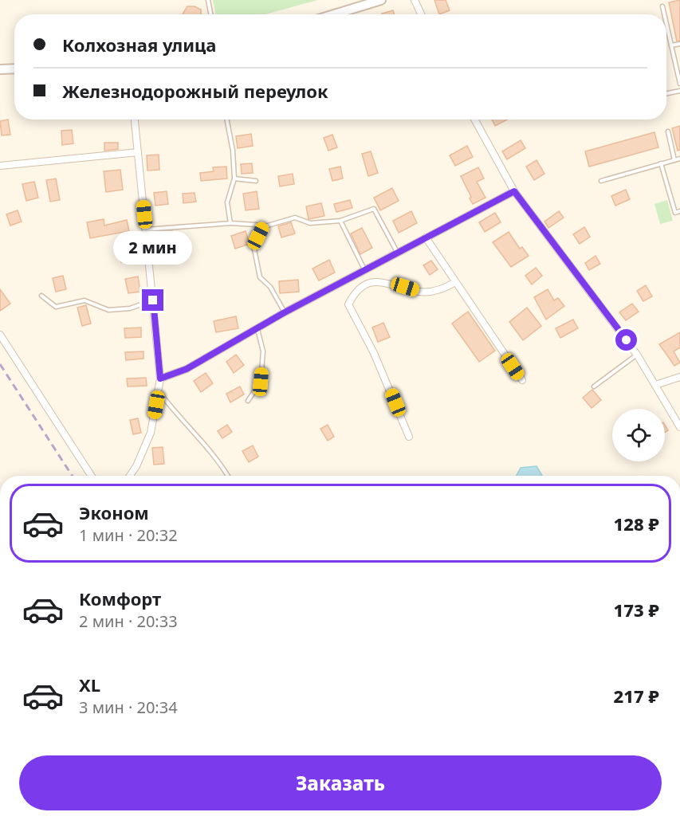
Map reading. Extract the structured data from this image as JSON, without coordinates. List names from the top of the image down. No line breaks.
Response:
{"page":{"banner":["Колхозная улица","Железнодорожный переулок"],"bubble":"2 мин","list":[{"name":"Эконом","note":"1 мин · 20:32","value":"128 ₽"},{"name":"Комфорт","note":"2 мин · 20:33","value":"173 ₽"},{"name":"XL","note":"3 мин · 20:34","value":"217 ₽"}],"buttons":"Заказать"}}
